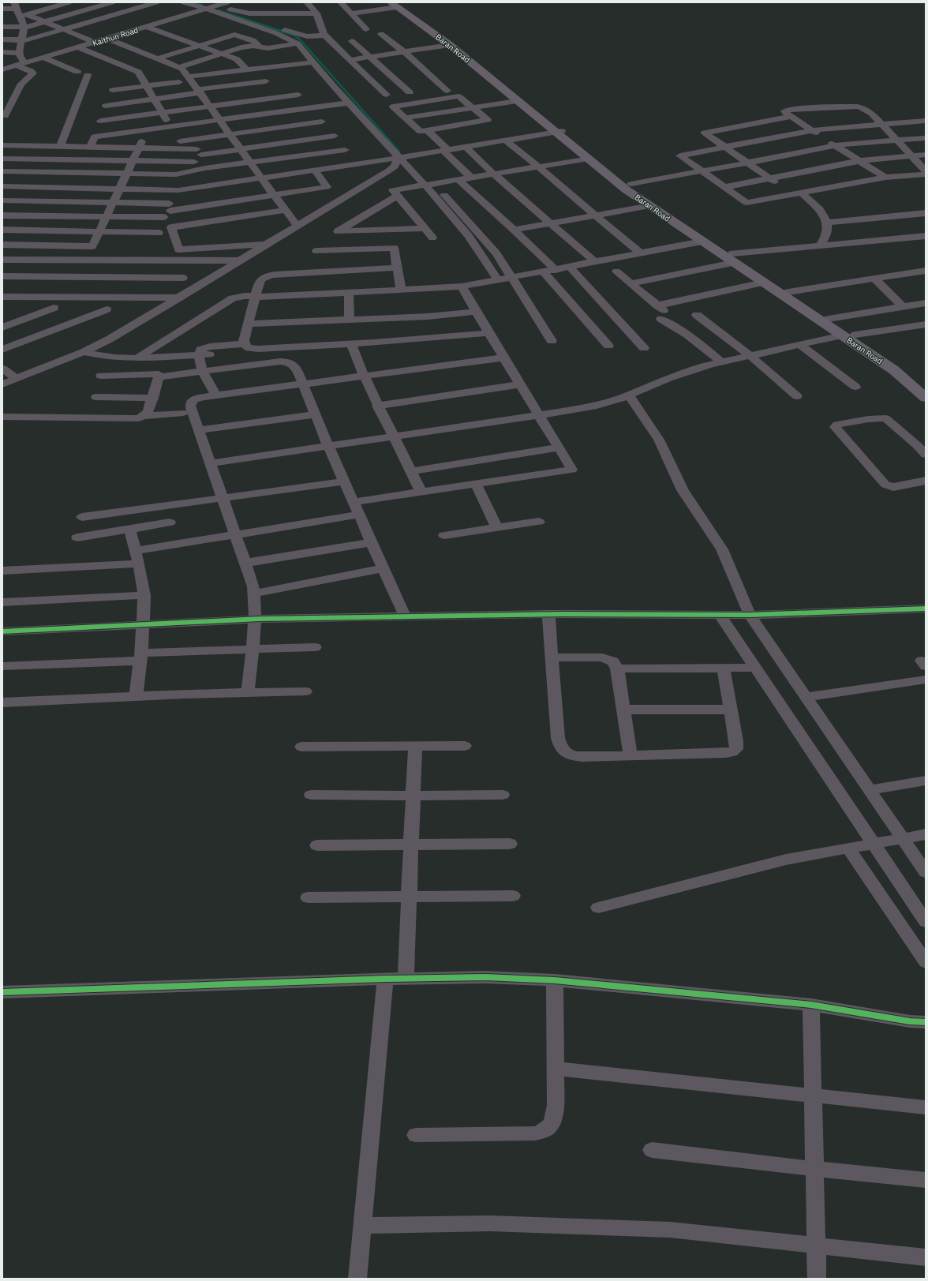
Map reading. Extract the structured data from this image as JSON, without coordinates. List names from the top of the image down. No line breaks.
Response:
{"streets":{"main road":["Baran Road"],"street":["Kaithun Road"]}}
